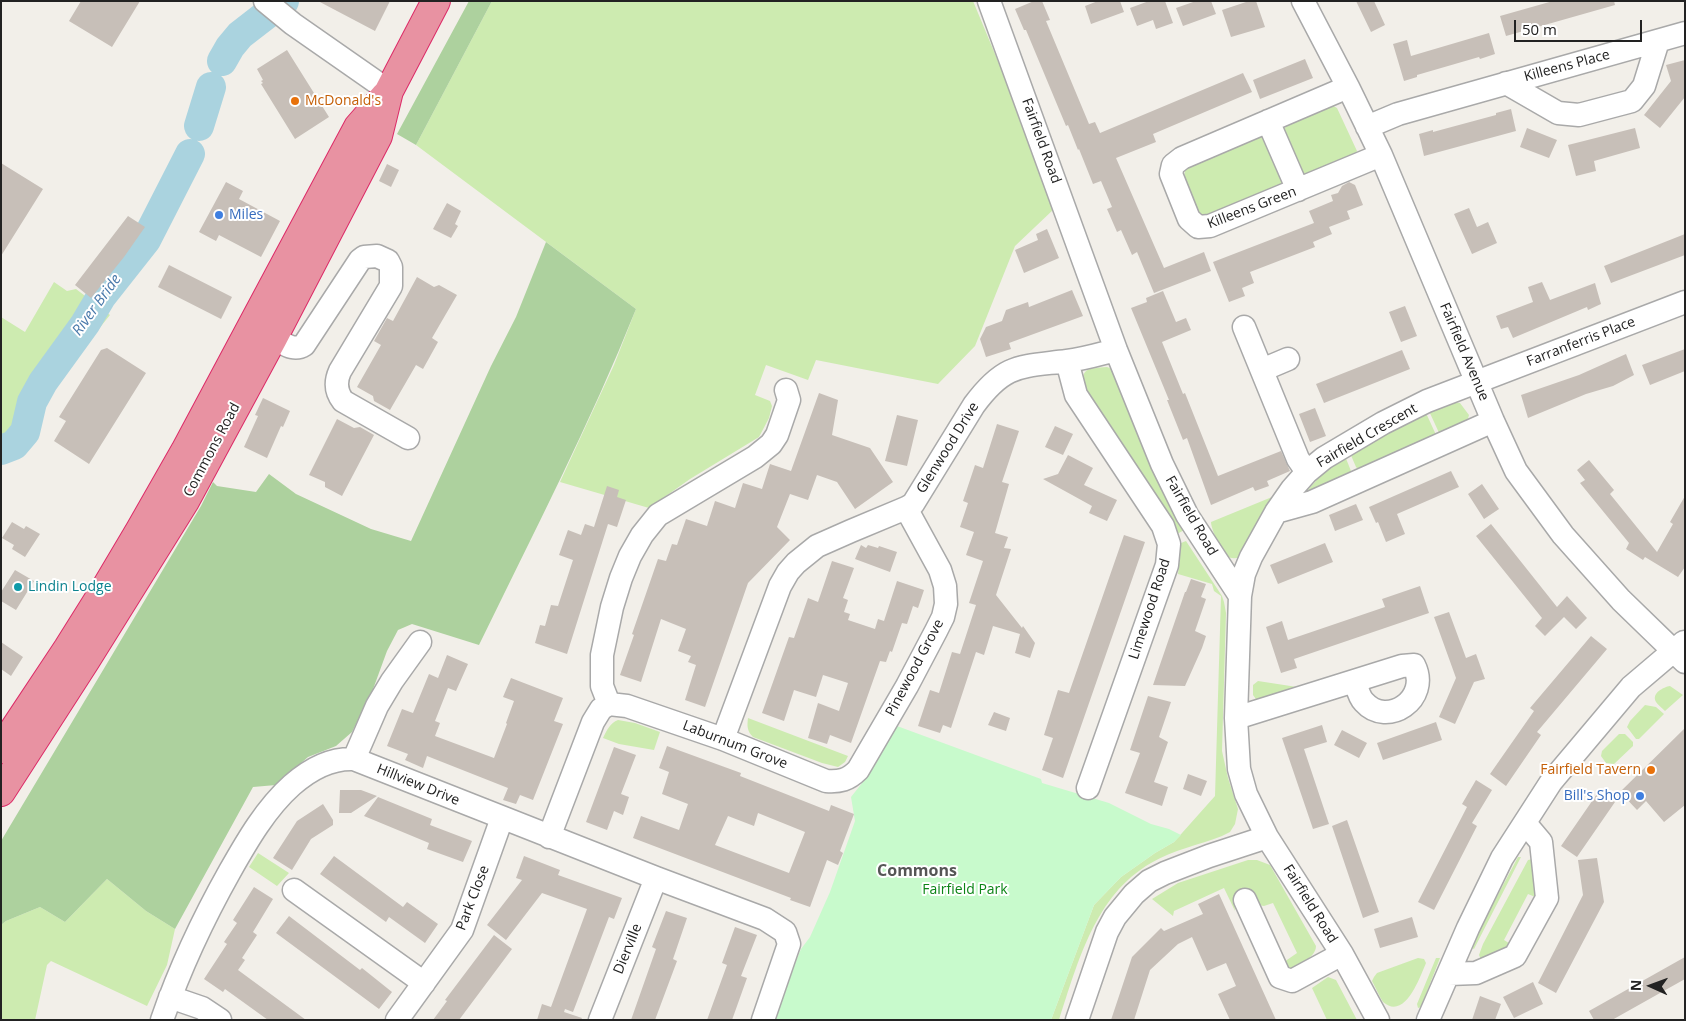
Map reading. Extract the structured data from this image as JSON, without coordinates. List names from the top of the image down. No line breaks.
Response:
{"streets":{"highway":["Commons Road"],"street":["Killeens Place","Fairfield Road","Killeens Green","Farranferris Place","Fairfield Avenue","Fairfield Crescent","Glenwood Drive","Limewood Road","Pinewood Grove","Laburnum Grove","Hillview Drive","Park Close","Dierville"]},"crossings":[["Killeens Place","Fairfield Avenue"],["Fairfield Road","Fairfield Crescent"],["Fairfield Road","Glenwood Drive"],["Killeens Green","Fairfield Avenue"],["Farranferris Place","Fairfield Avenue"],["Farranferris Place","Fairfield Crescent"],["Fairfield Avenue","Fairfield Crescent"],["Glenwood Drive","Limewood Road"],["Glenwood Drive","Pinewood Grove"],["Glenwood Drive","Laburnum Grove"],["Pinewood Grove","Laburnum Grove"],["Hillview Drive","Park Close"],["Hillview Drive","Dierville"]],"districts":["Commons"],"water":["River Bride"],"parks":["Fairfield Park"],"places":["McDonald's","Miles","Lindin Lodge","Fairfield Tavern","Bill's Shop"],"scale_bar":"50 m","north":"left"}
